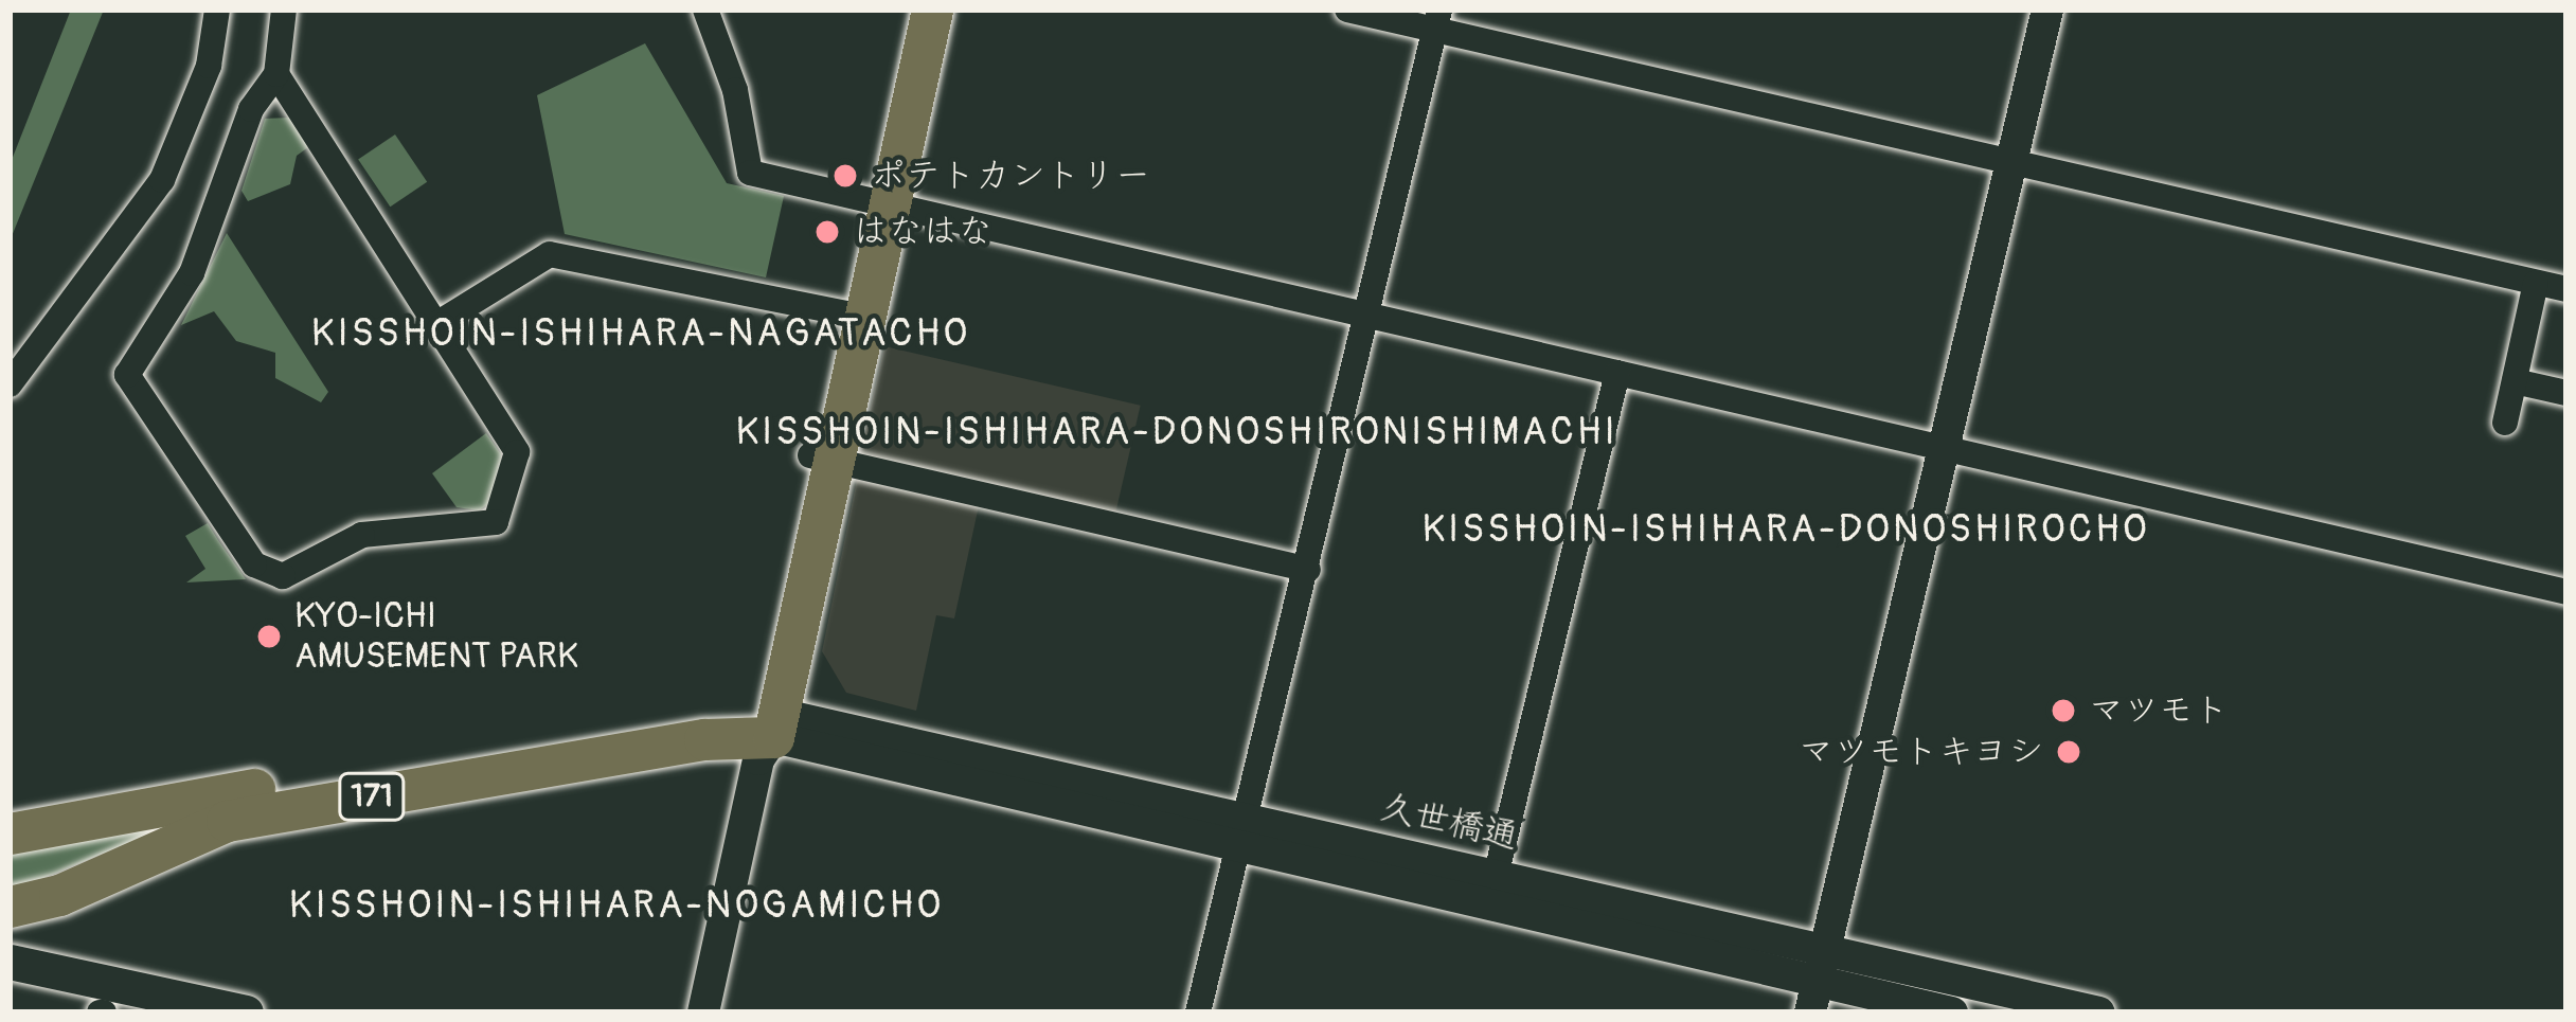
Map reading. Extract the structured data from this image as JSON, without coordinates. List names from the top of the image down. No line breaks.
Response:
{"streets":{"highway":["171"],"street":["久世橋通"]},"crossings":[["171","久世橋通"]],"districts":["KISSHOIN-ISHIHARA-NAGATACHO","KISSHOIN-ISHIHARA-DONOSHIRONISHIMACHI","KISSHOIN-ISHIHARA-DONOSHIROCHO","KISSHOIN-ISHIHARA-NOGAMICHO"],"places":["ポテトカントリー","はなはな","KYO-ICHI AMUSEMENT PARK","マツモト","マツモトキヨシ"]}
